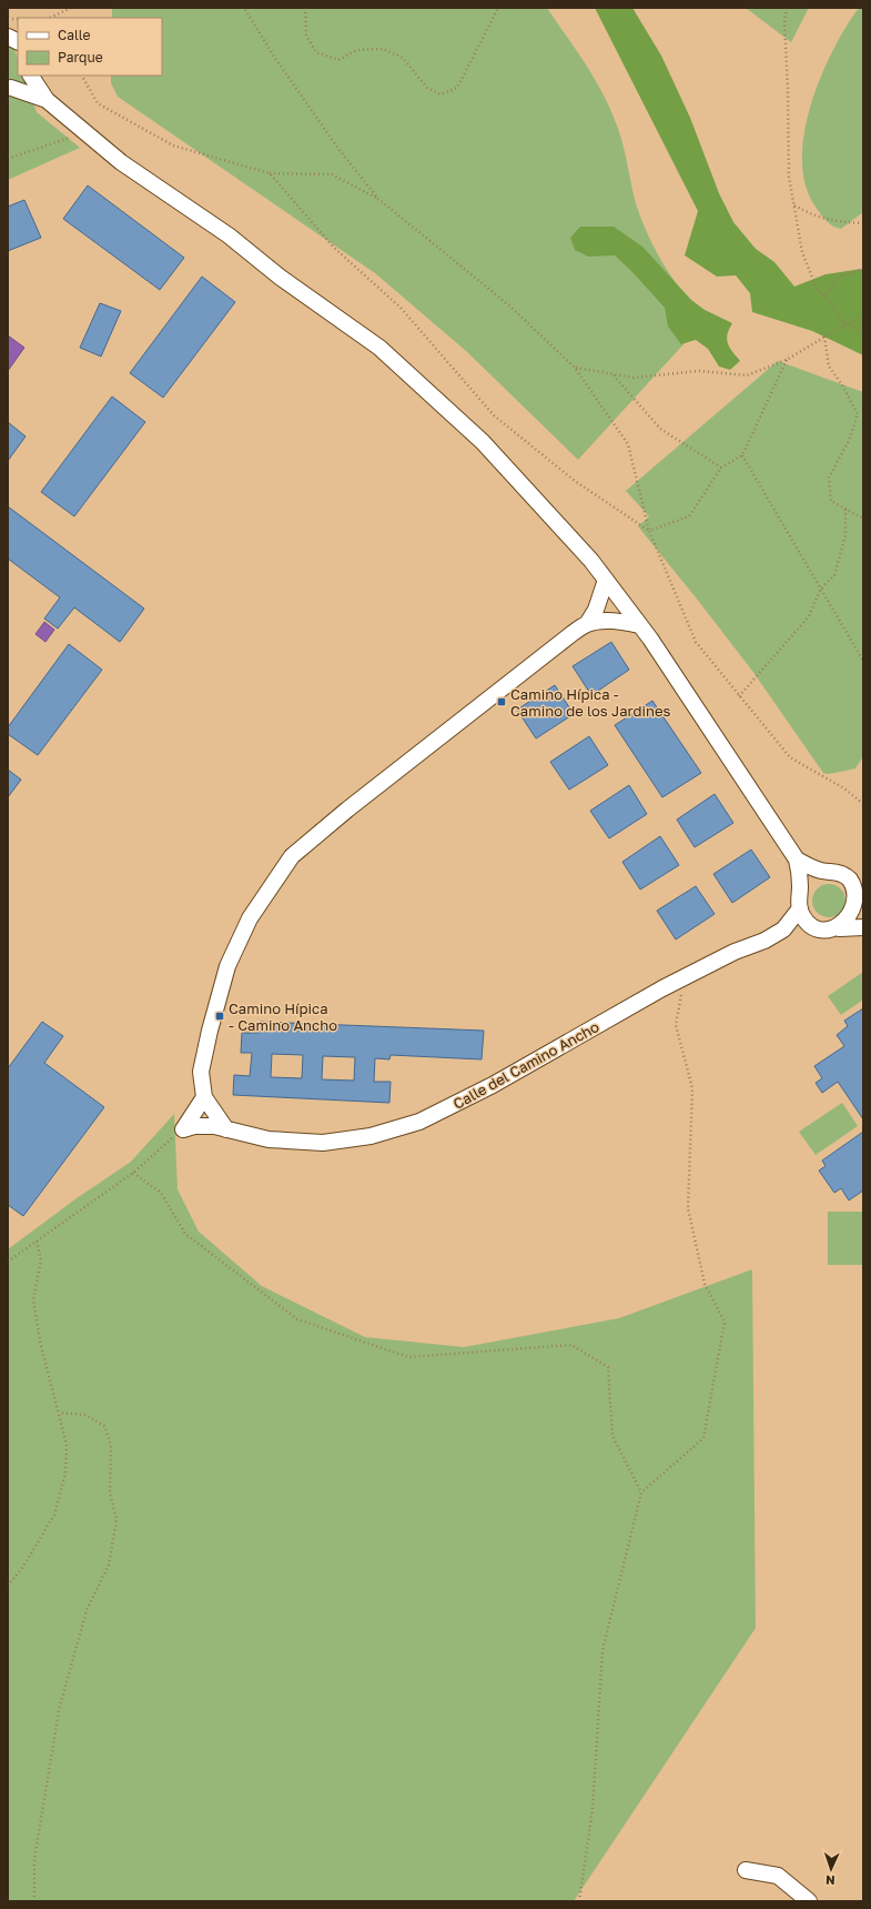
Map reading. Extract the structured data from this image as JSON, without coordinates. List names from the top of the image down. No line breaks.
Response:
{"streets":{"street":["Calle del Camino Ancho"]},"places":{"transit":["Camino Hípica - Camino de los Jardines","Camino Hípica - Camino Ancho"]},"legend":["Calle","Parque"],"north":"bottom"}
